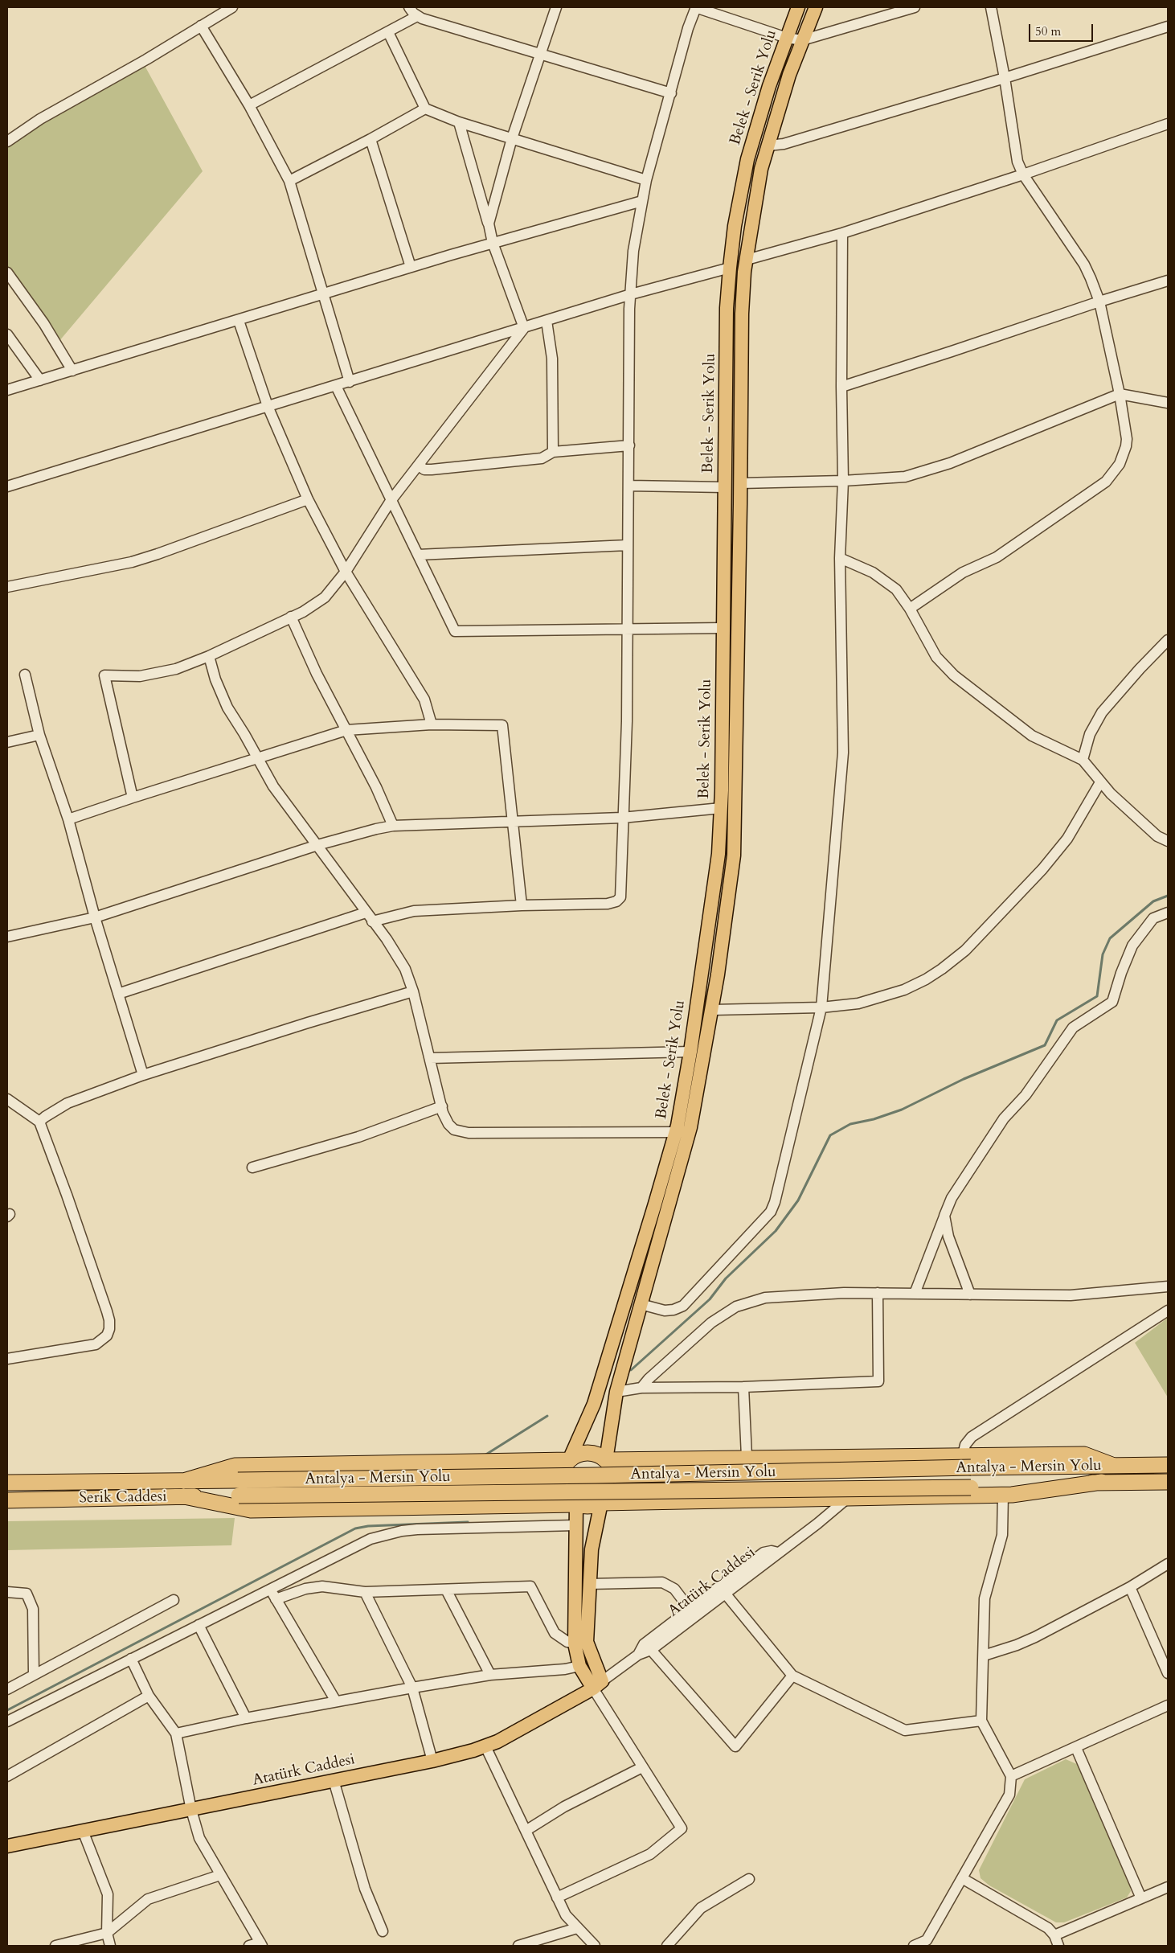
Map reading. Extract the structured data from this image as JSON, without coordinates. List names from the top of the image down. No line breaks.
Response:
{"streets":{"highway":["Antalya - Mersin Yolu","Serik Caddesi"],"main road":["Belek - Serik Yolu","Atatürk Caddesi"]},"crossings":[["Antalya - Mersin Yolu","Serik Caddesi"]],"scale_bar":"50 m"}
